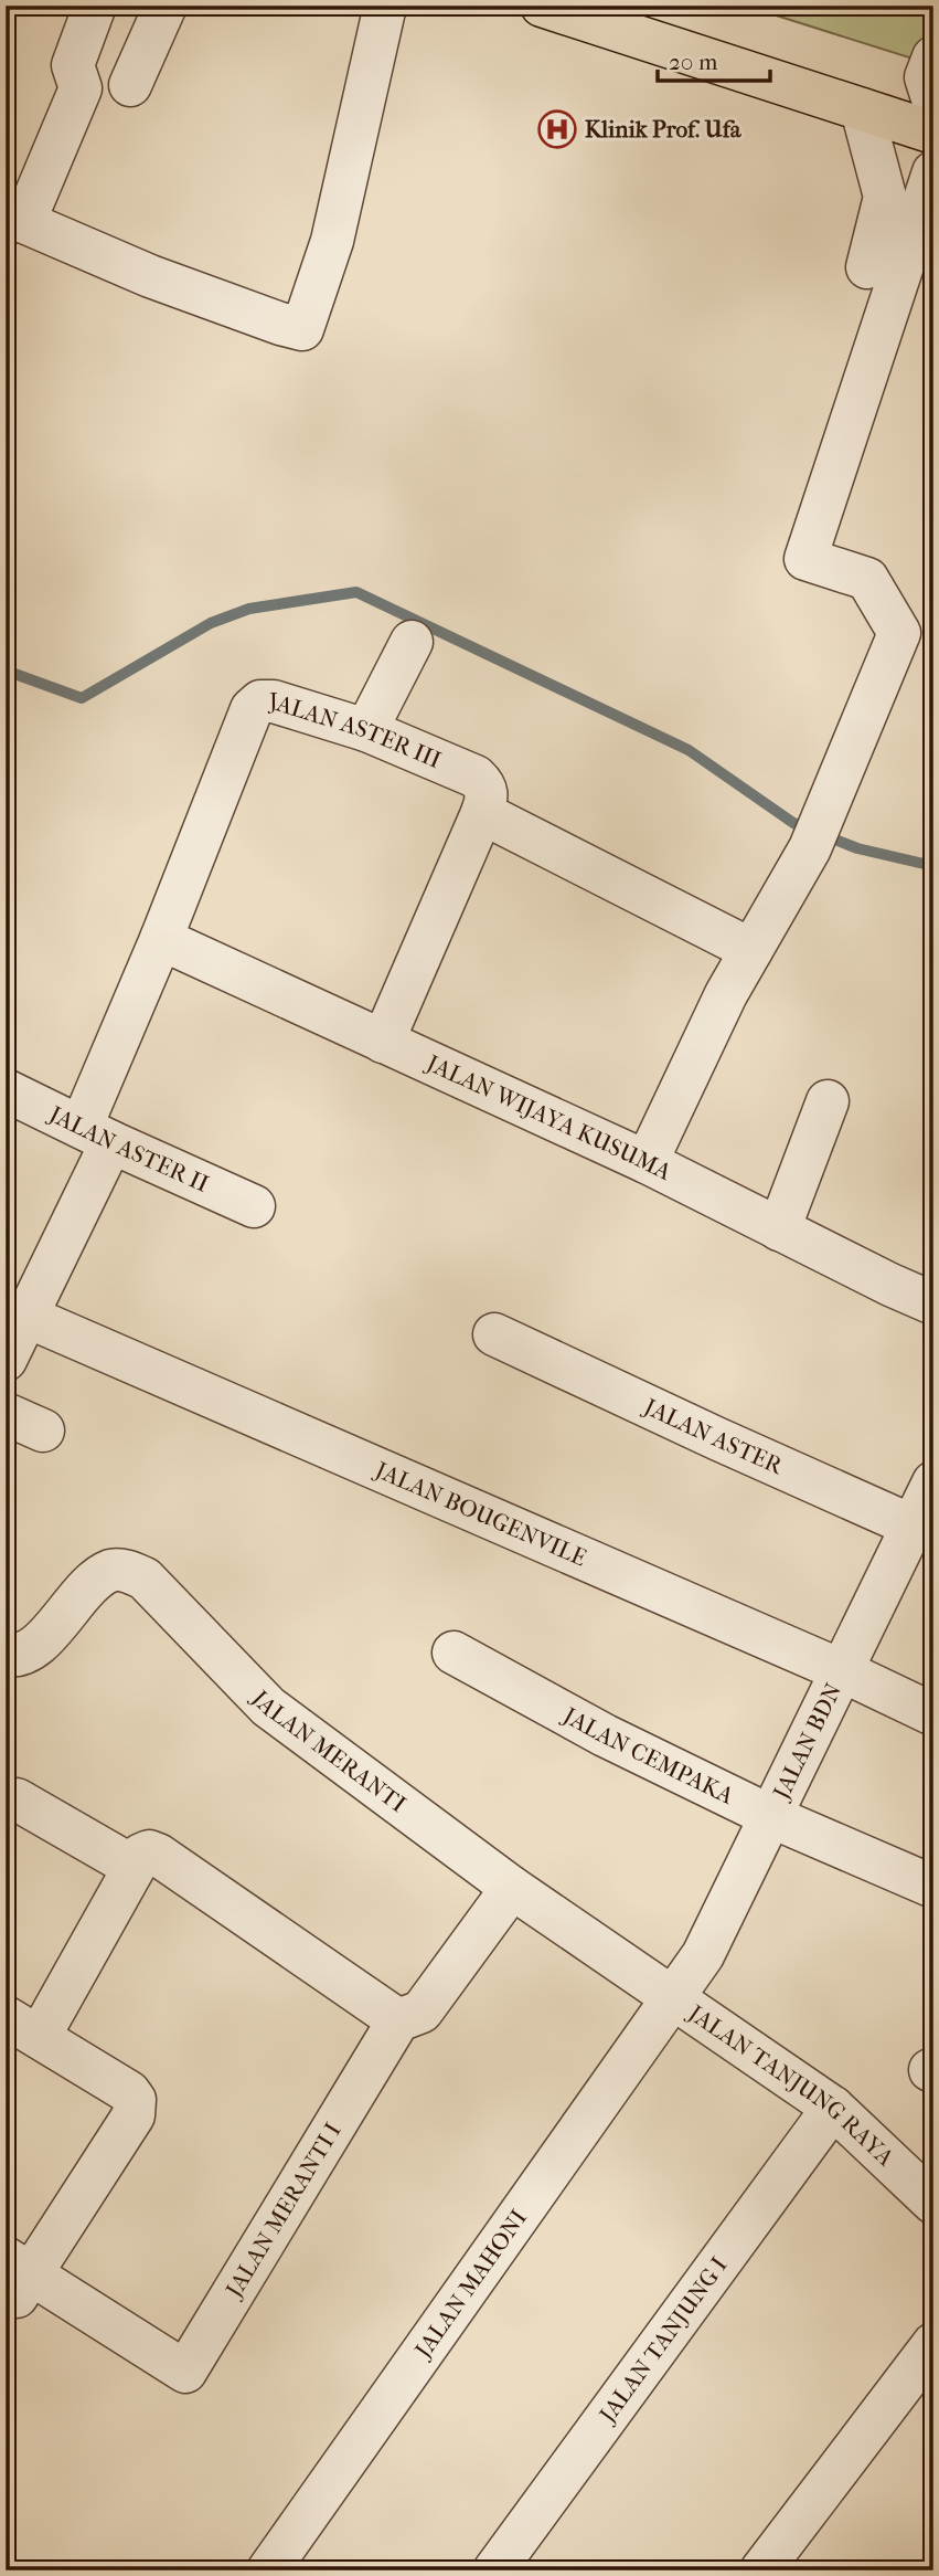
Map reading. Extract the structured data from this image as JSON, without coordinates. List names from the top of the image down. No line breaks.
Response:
{"streets":{"street":["JALAN ASTER III","JALAN WIJAYA KUSUMA","JALAN ASTER II","JALAN ASTER","JALAN BOUGENVILE","JALAN BDN","JALAN MERANTI","JALAN CEMPAKA","JALAN TANJUNG RAYA","JALAN MERANTI I","JALAN MAHONI","JALAN TANJUNG I"]},"crossings":[["JALAN ASTER III","JALAN WIJAYA KUSUMA"],["JALAN ASTER III","JALAN ASTER II"],["JALAN ASTER III","JALAN BOUGENVILE"],["JALAN ASTER","JALAN BDN"],["JALAN BOUGENVILE","JALAN BDN"],["JALAN BDN","JALAN MERANTI"],["JALAN BDN","JALAN CEMPAKA"],["JALAN BDN","JALAN TANJUNG RAYA"],["JALAN BDN","JALAN MAHONI"],["JALAN MERANTI","JALAN TANJUNG RAYA"],["JALAN MERANTI","JALAN MERANTI I"],["JALAN MERANTI","JALAN MAHONI"],["JALAN TANJUNG RAYA","JALAN MAHONI"],["JALAN TANJUNG RAYA","JALAN TANJUNG I"]],"places":{"hospital":["Klinik Prof. Ufa"]},"scale_bar":"20 m"}
